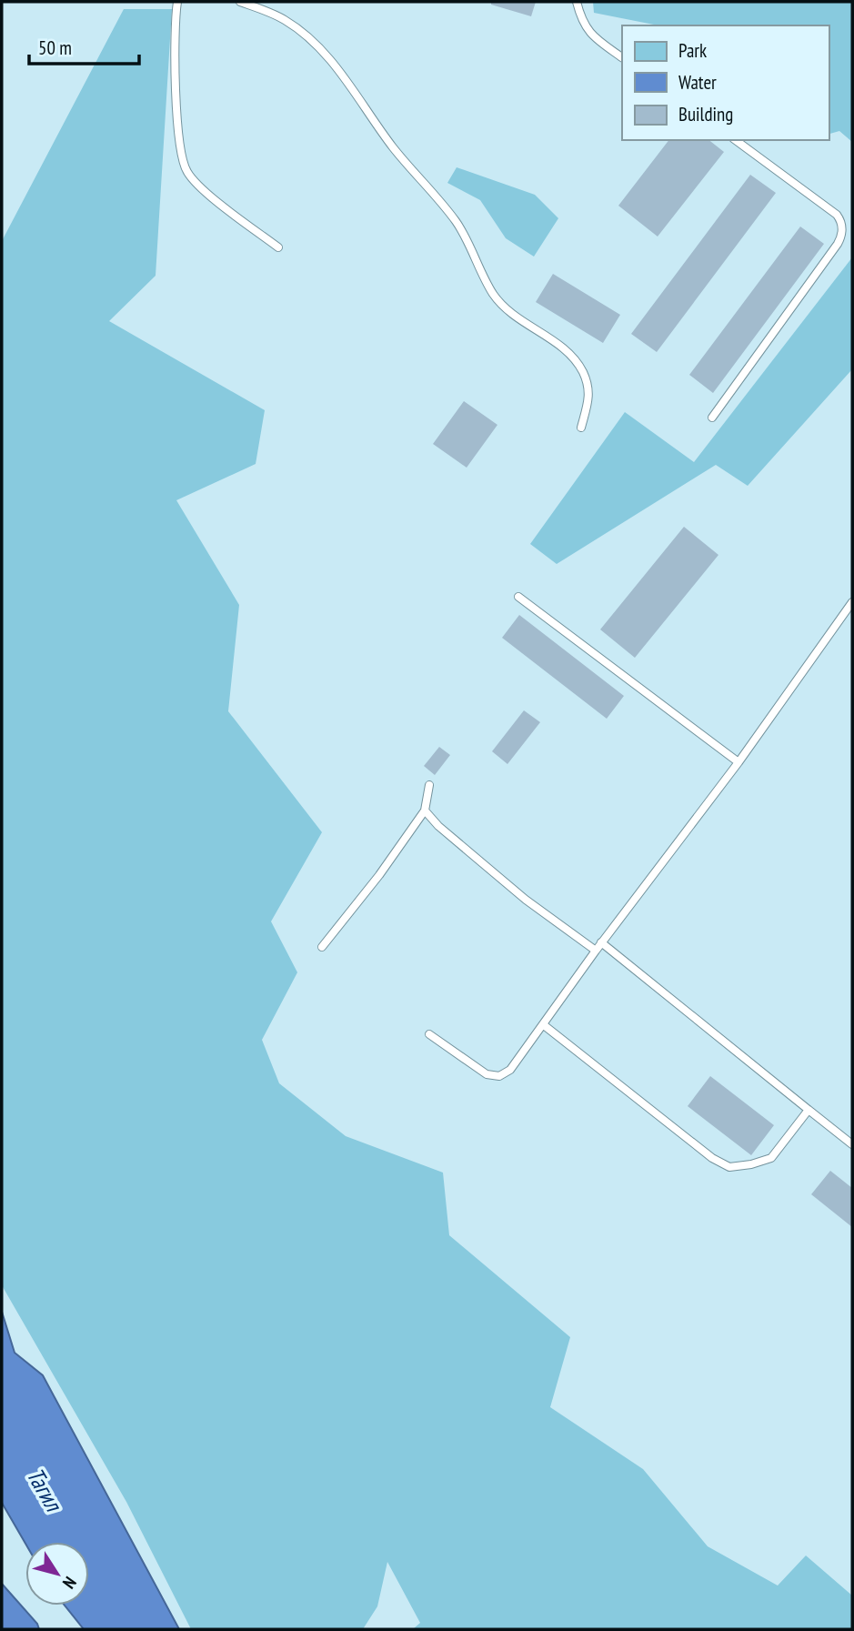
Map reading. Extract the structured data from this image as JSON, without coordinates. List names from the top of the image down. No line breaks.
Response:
{"water":["Тагил"],"legend":["Park","Water","Building"],"scale_bar":"50 m","north":"bottom right"}
